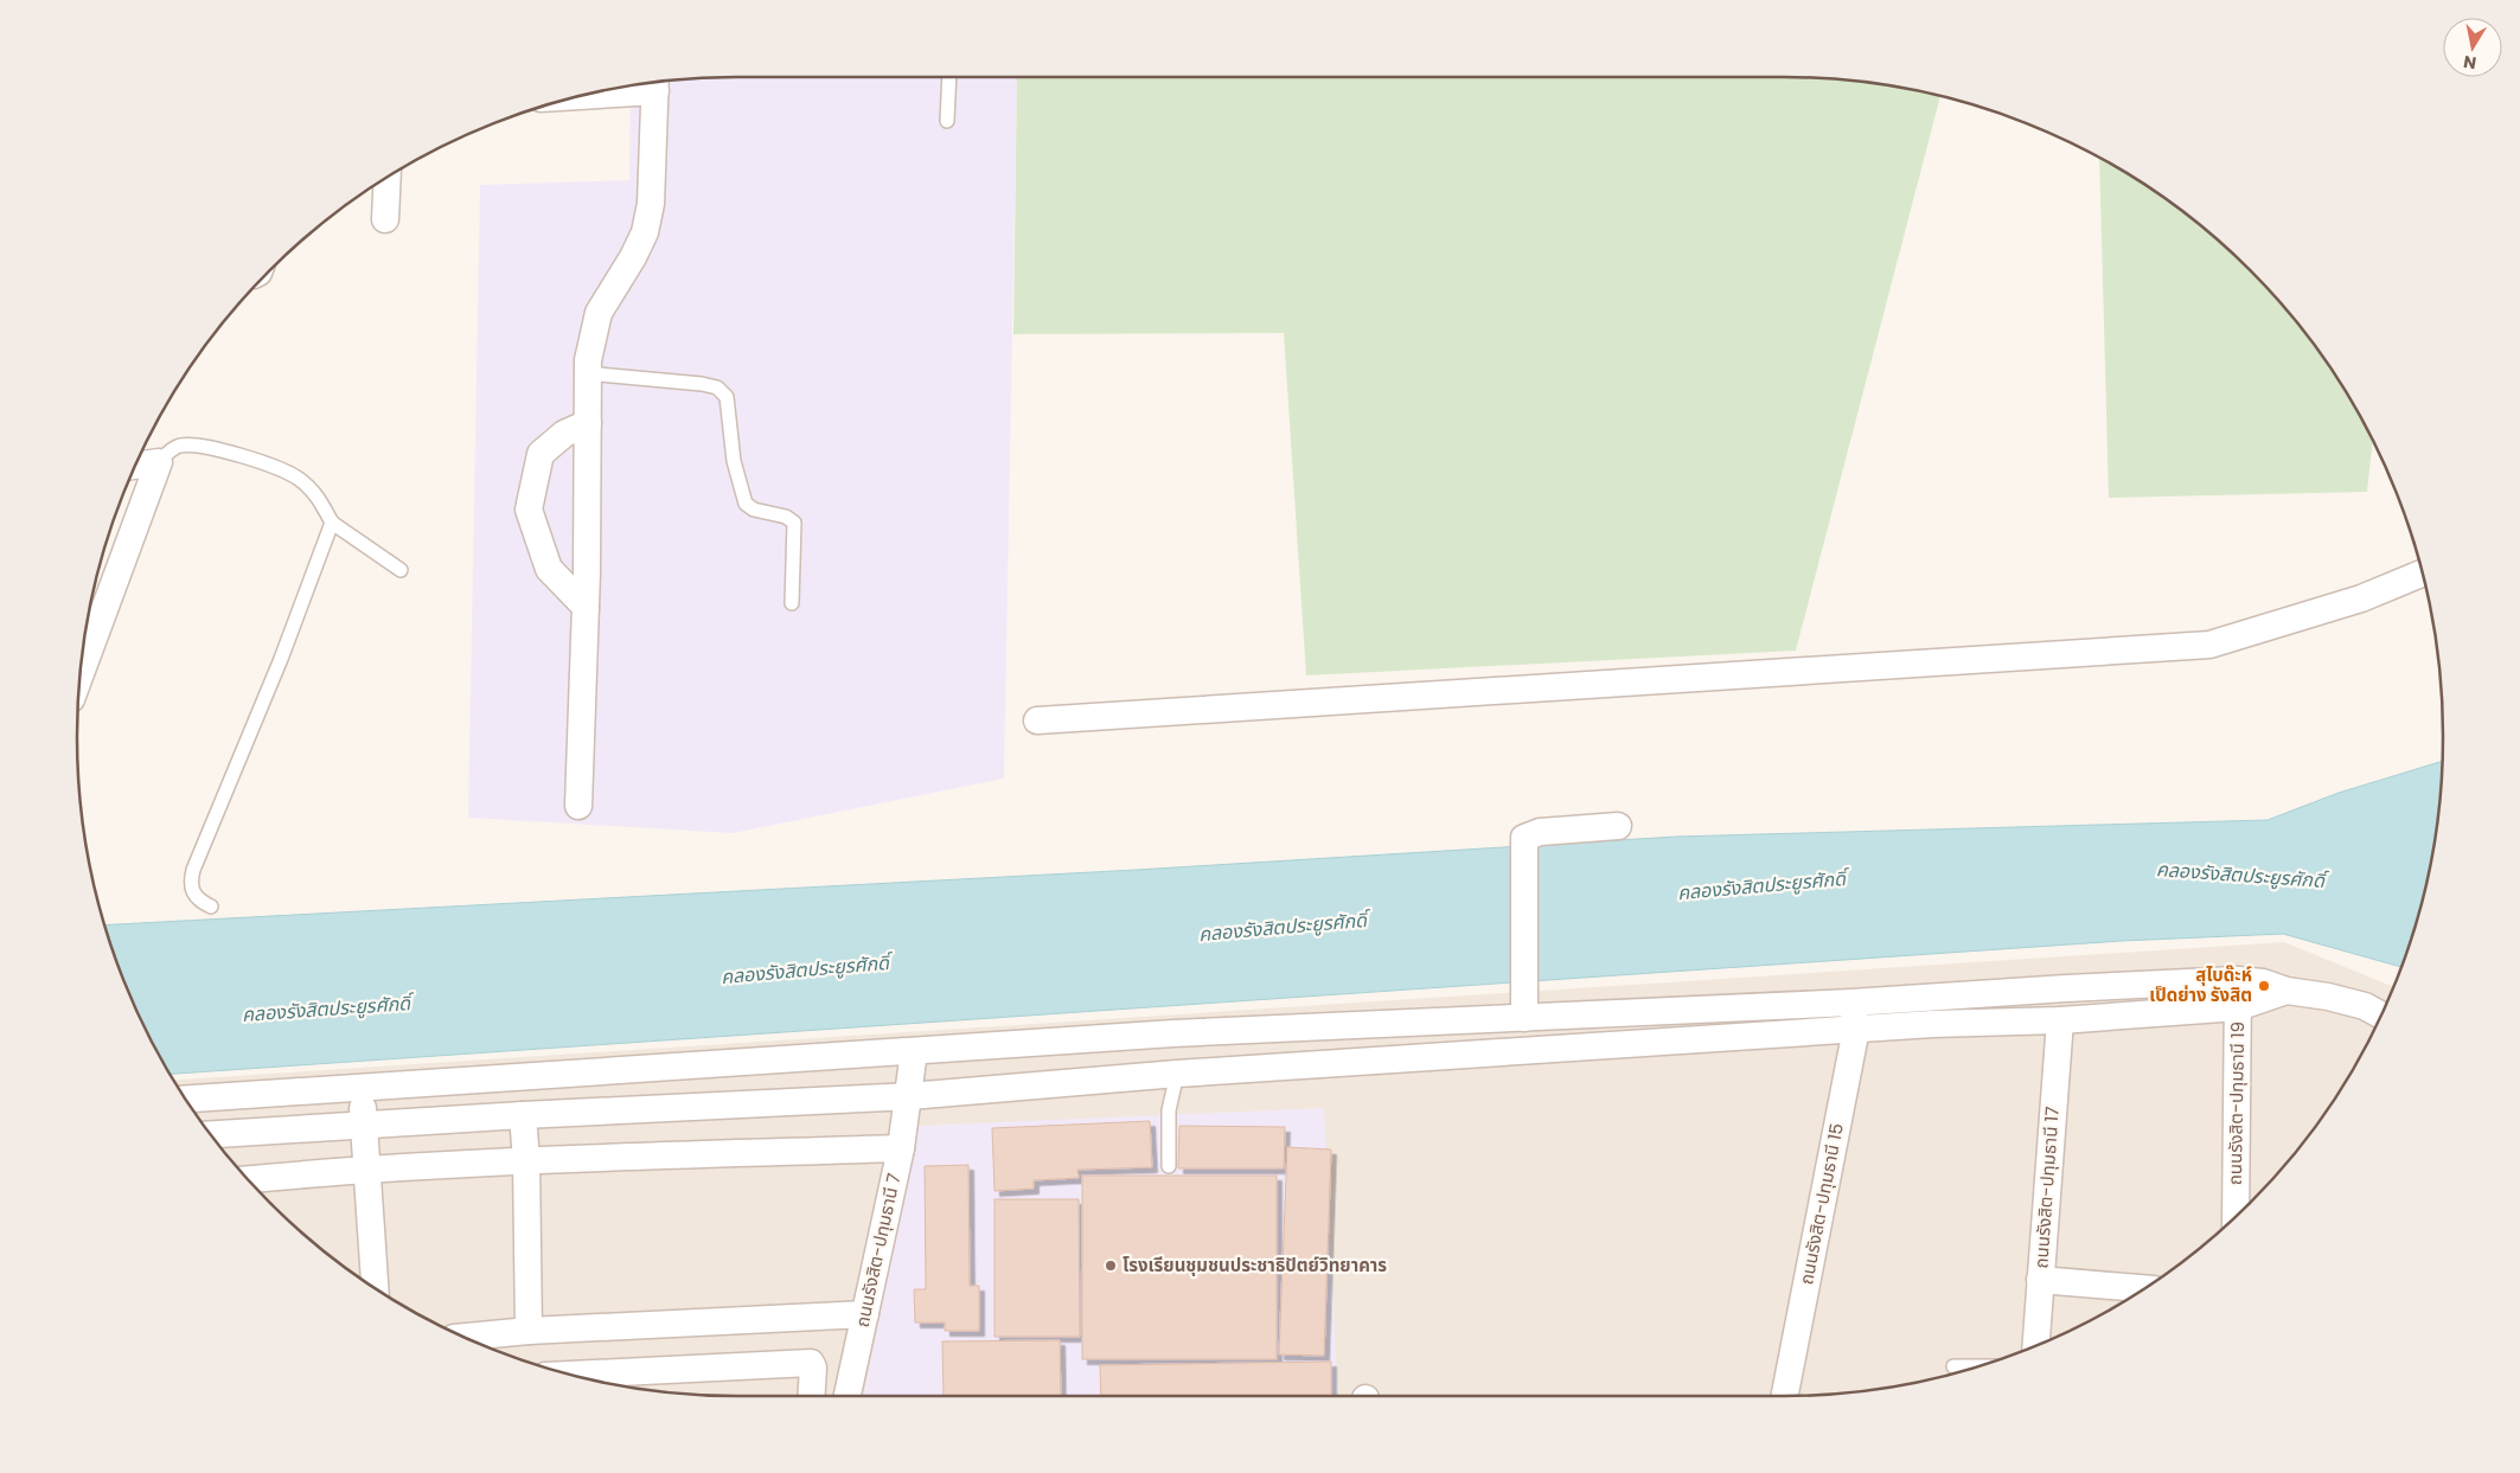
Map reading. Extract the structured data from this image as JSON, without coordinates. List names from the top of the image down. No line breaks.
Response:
{"streets":{"street":["ถนนรังสิต-ปทุมธานี 19","ถนนรังสิต-ปทุมธานี 17","ถนนรังสิต-ปทุมธานี 15","ถนนรังสิต-ปทุมธานี 7"]},"water":["คลองรังสิตประยูรศักดิ์"],"places":["สุไบด๊ะห์ เป็ดย่าง รังสิต","โรงเรียนชุมชนประชาธิปัตย์วิทยาคาร"],"north":"bottom"}
